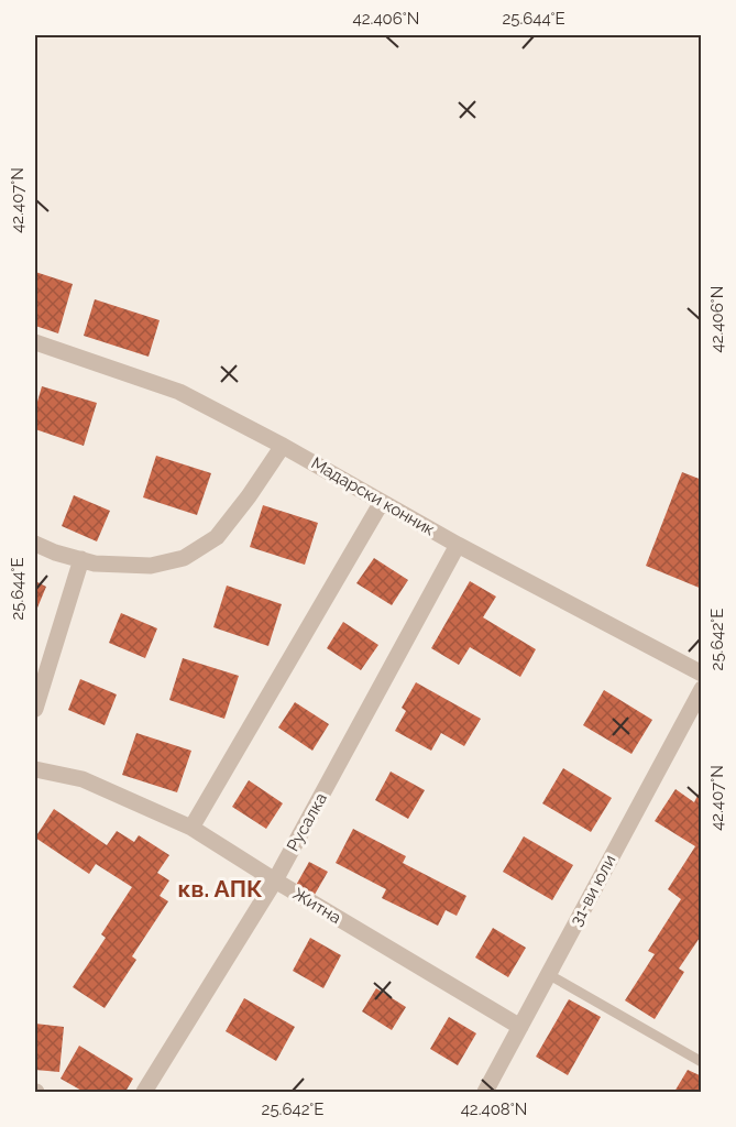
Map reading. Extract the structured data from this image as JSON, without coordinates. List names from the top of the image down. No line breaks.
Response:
{"streets":{"street":["Мадарски конник","Русалка","31-ви юли","Житна"]},"crossings":[["Мадарски конник","Русалка"],["Русалка","Житна"],["31-ви юли","Житна"]],"districts":["кв. АПК"],"coordinates":["42.406°N","25.644°E","42.407°N","25.642°E","42.408°N"]}
